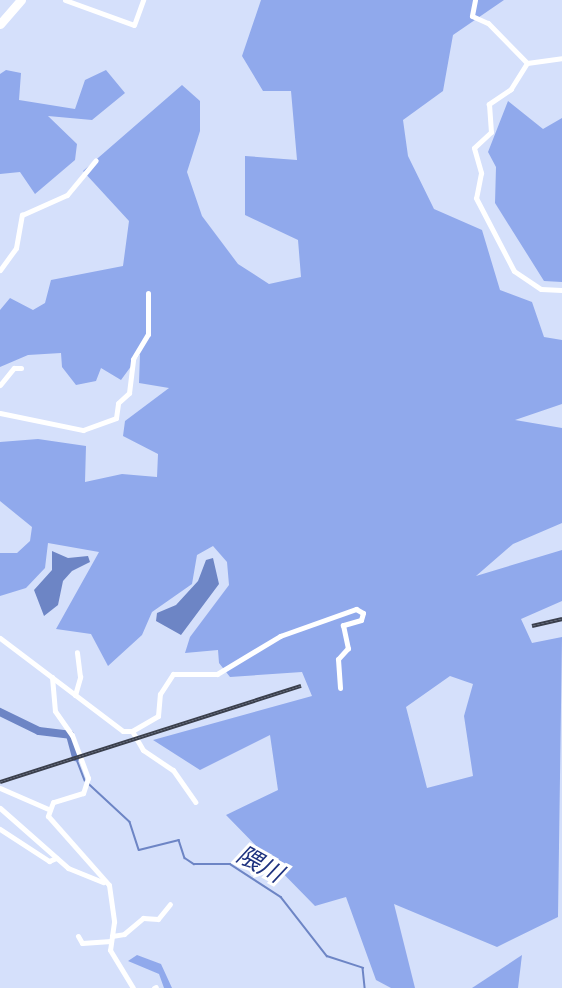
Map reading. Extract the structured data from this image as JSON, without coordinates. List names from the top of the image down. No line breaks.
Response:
{"water":["隈川"]}
